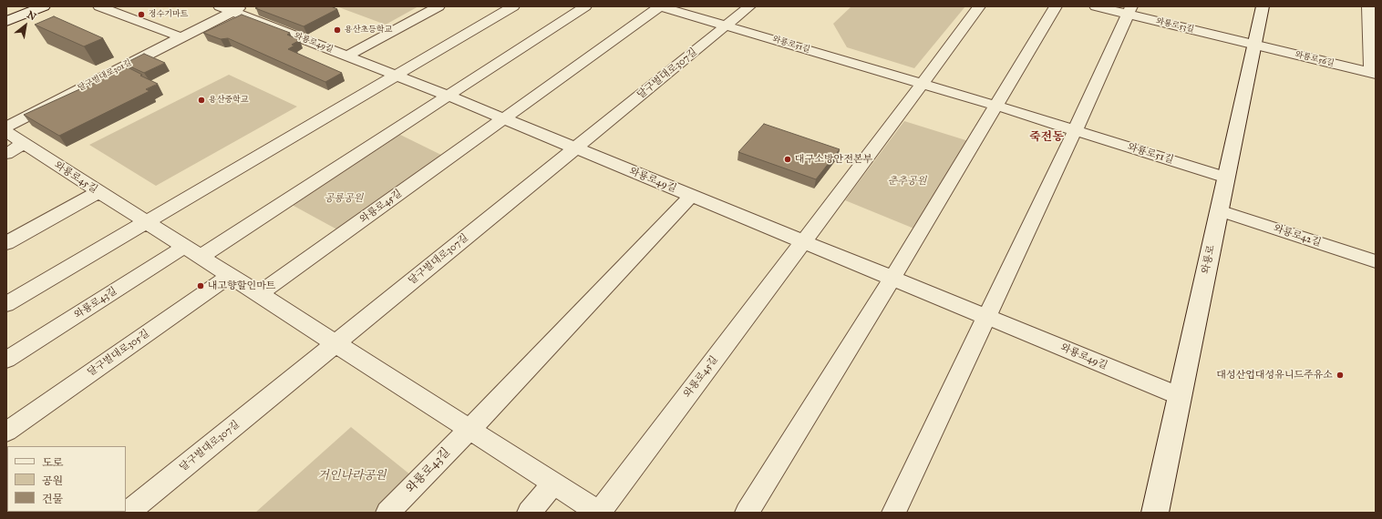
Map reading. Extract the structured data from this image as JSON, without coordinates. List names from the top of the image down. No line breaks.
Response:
{"streets":{"main road":["와룡로"],"street":["와룡로53길","와룡로49길","와룡로51길","와룡로56길","달구벌대로307길","달구벌대로301길","와룡로45길","와룡로42길","와룡로43길","달구벌대로305길"]},"crossings":[["와룡로53길","와룡로56길"],["와룡로53길","와룡로"],["와룡로49길","달구벌대로307길"],["와룡로49길","달구벌대로301길"],["와룡로49길","와룡로45길"],["와룡로49길","와룡로"],["와룡로51길","달구벌대로307길"],["와룡로51길","와룡로"],["와룡로56길","와룡로"],["달구벌대로307길","와룡로45길"],["와룡로45길","와룡로43길"],["와룡로45길","달구벌대로305길"],["와룡로42길","와룡로"]],"districts":["죽전동"],"parks":["춘추공원","공룡공원","거인나라공원"],"places":["정수기마트","용산초등학교","용산중학교","대구소방안전본부","내고향할인마트","대성산업대성유니드주유소"],"legend":["도로","공원","건물"],"north":"top right"}
